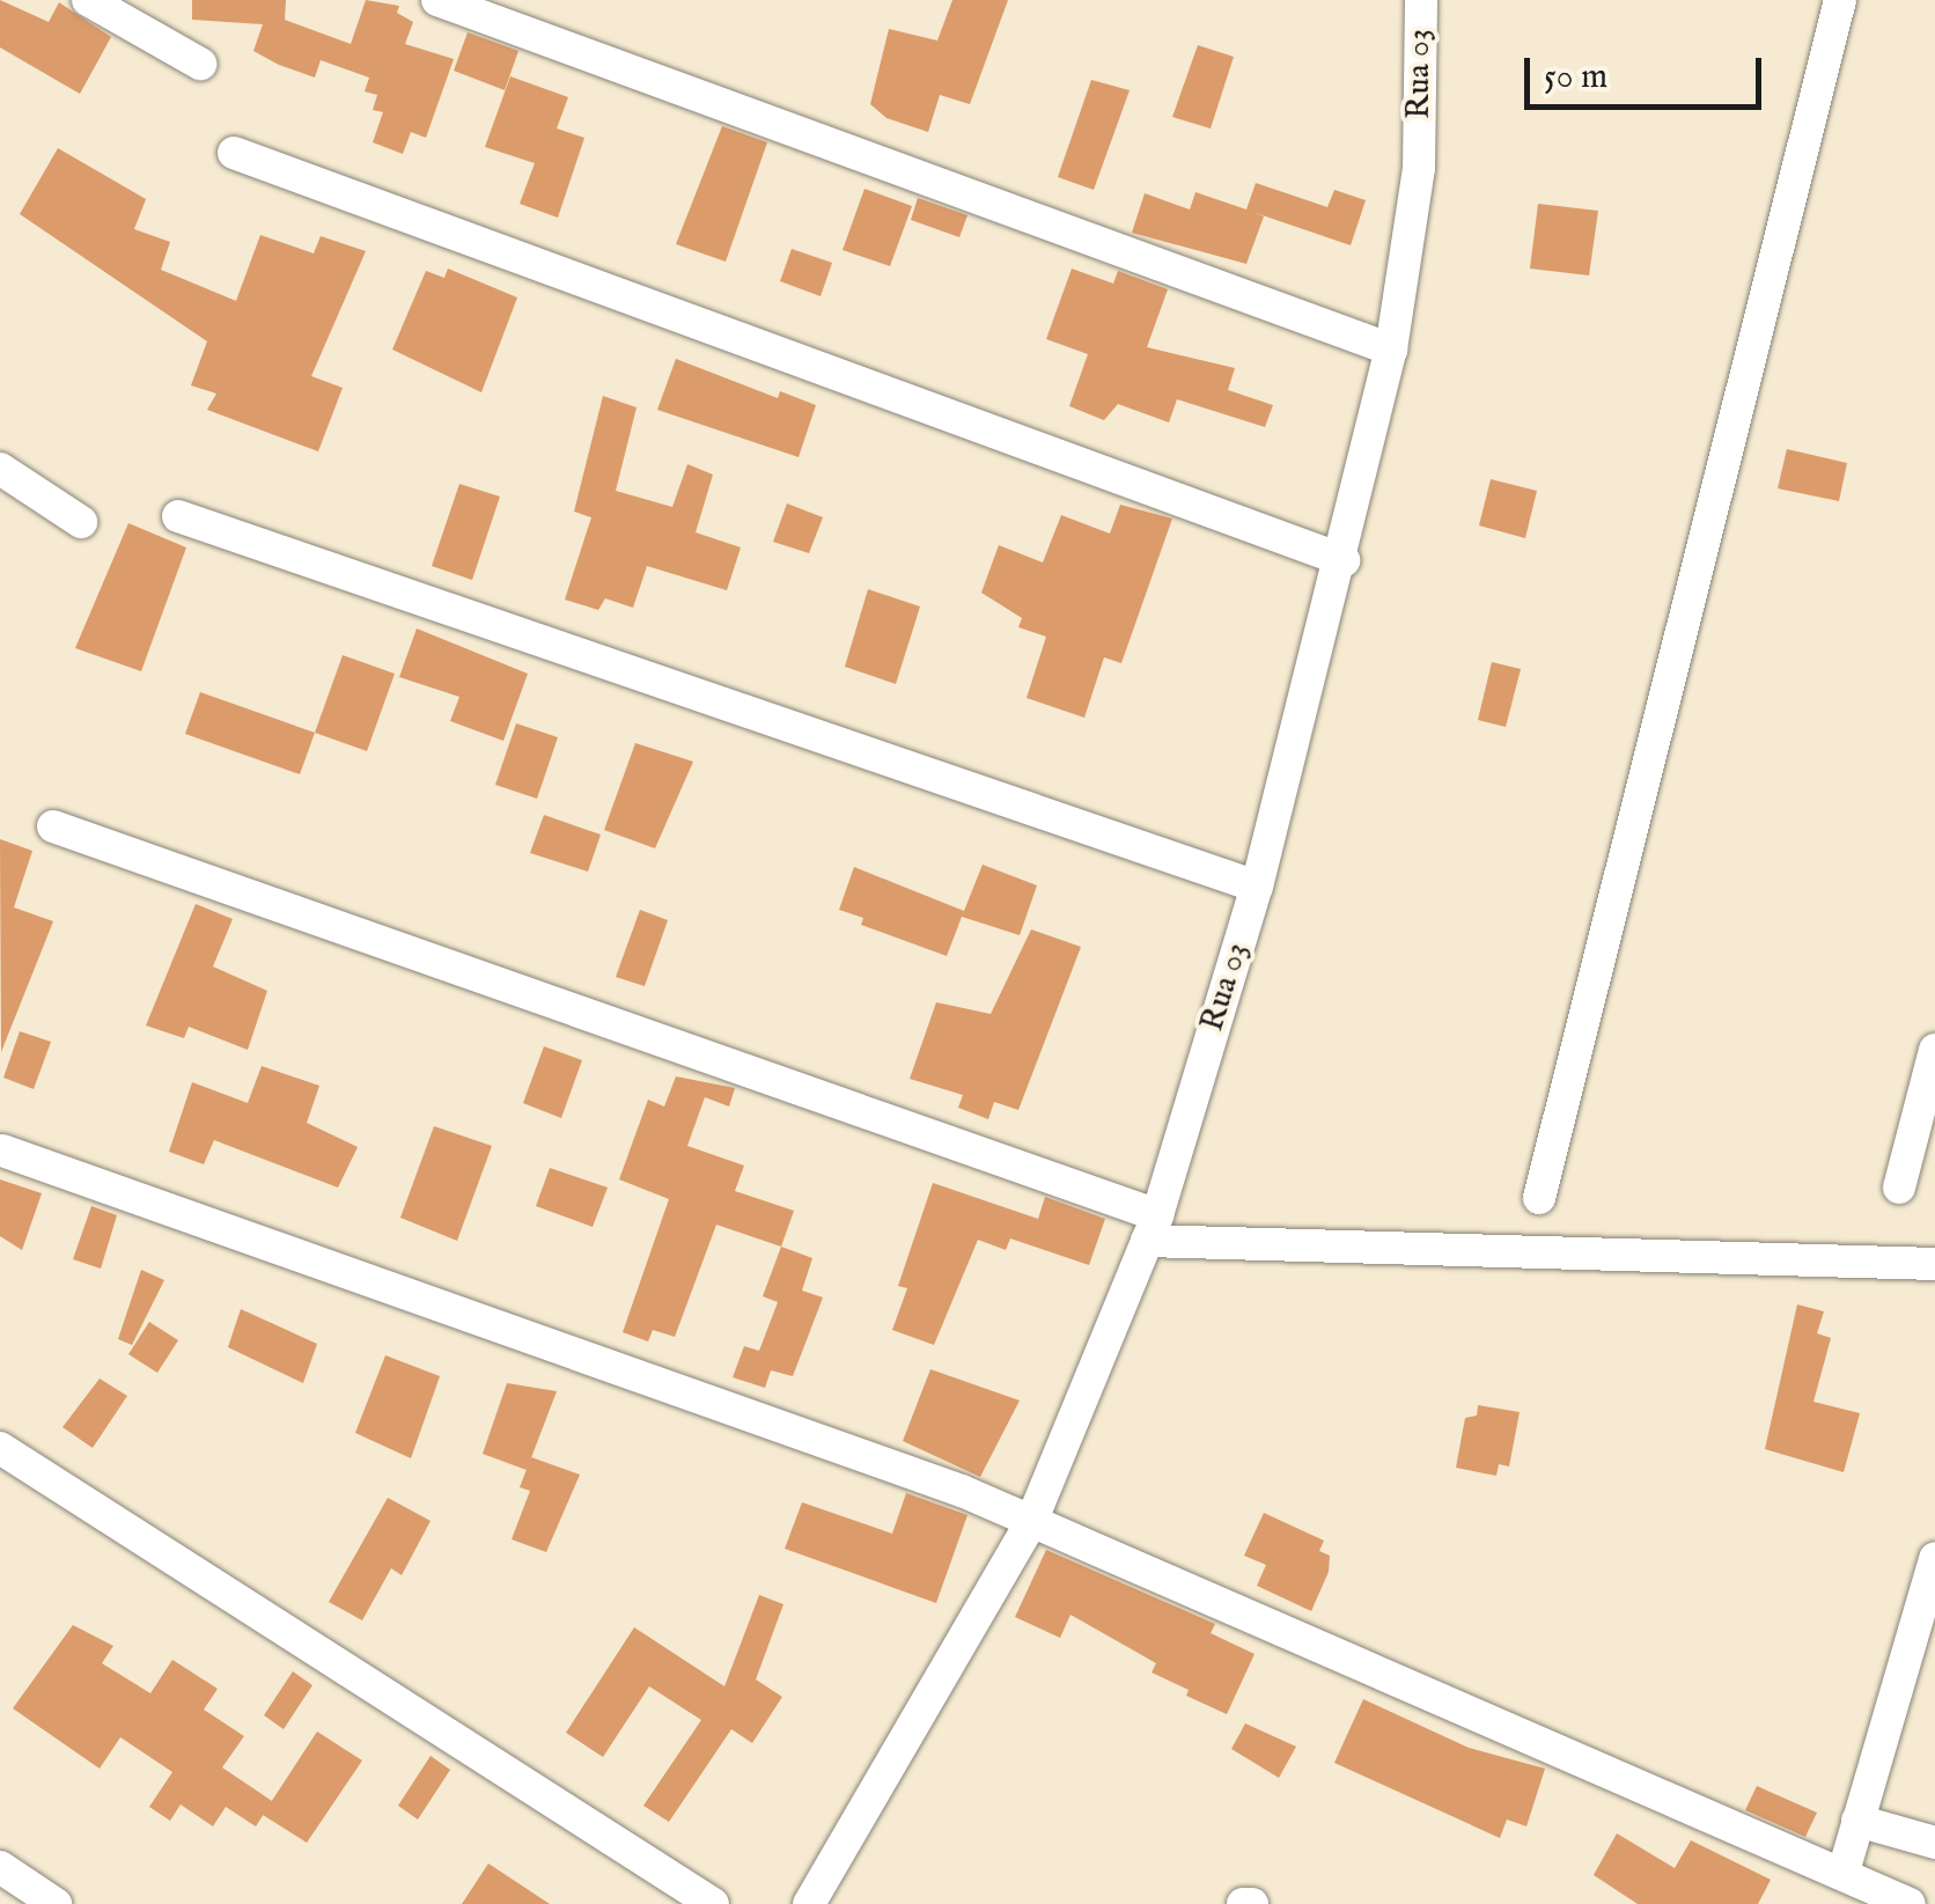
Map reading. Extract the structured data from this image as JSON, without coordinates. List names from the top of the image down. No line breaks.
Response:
{"streets":{"street":["Rua 03"]},"scale_bar":"50 m"}
